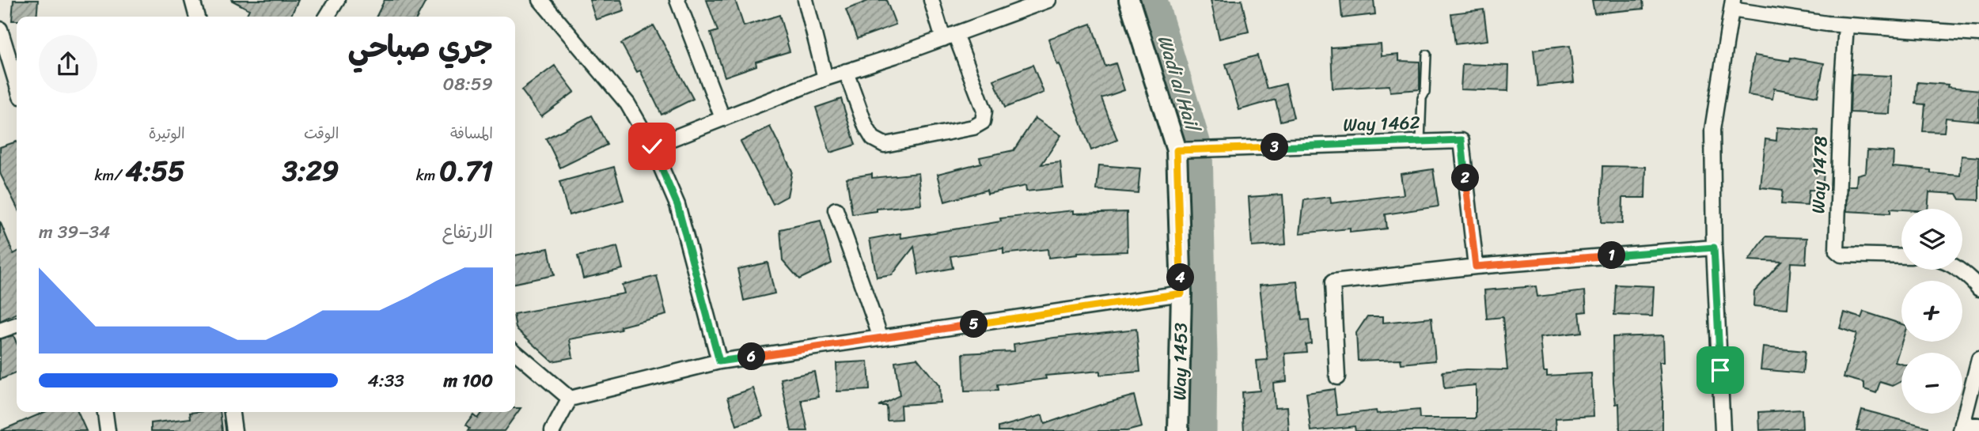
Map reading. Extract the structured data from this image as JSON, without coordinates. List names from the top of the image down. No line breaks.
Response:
{"streets":{"street":["Way 1462","Way 1478","Way 1453"]},"crossings":[["Way 1462","Way 1453"]],"water":["Wadi al Hail"],"page":{"heading":["جري صباحي","08:59"],"stats":[["المسافة","0.71 km"],["الوقت","3:29"],["الوتيرة","4:55 /km"]],"pins":["3","2","1","4","5","6"],"chart":["الارتفاع","34–39 m"],"map_buttons":["+","−"],"list":[{"name":"100 m","note":"4:33"}]}}
